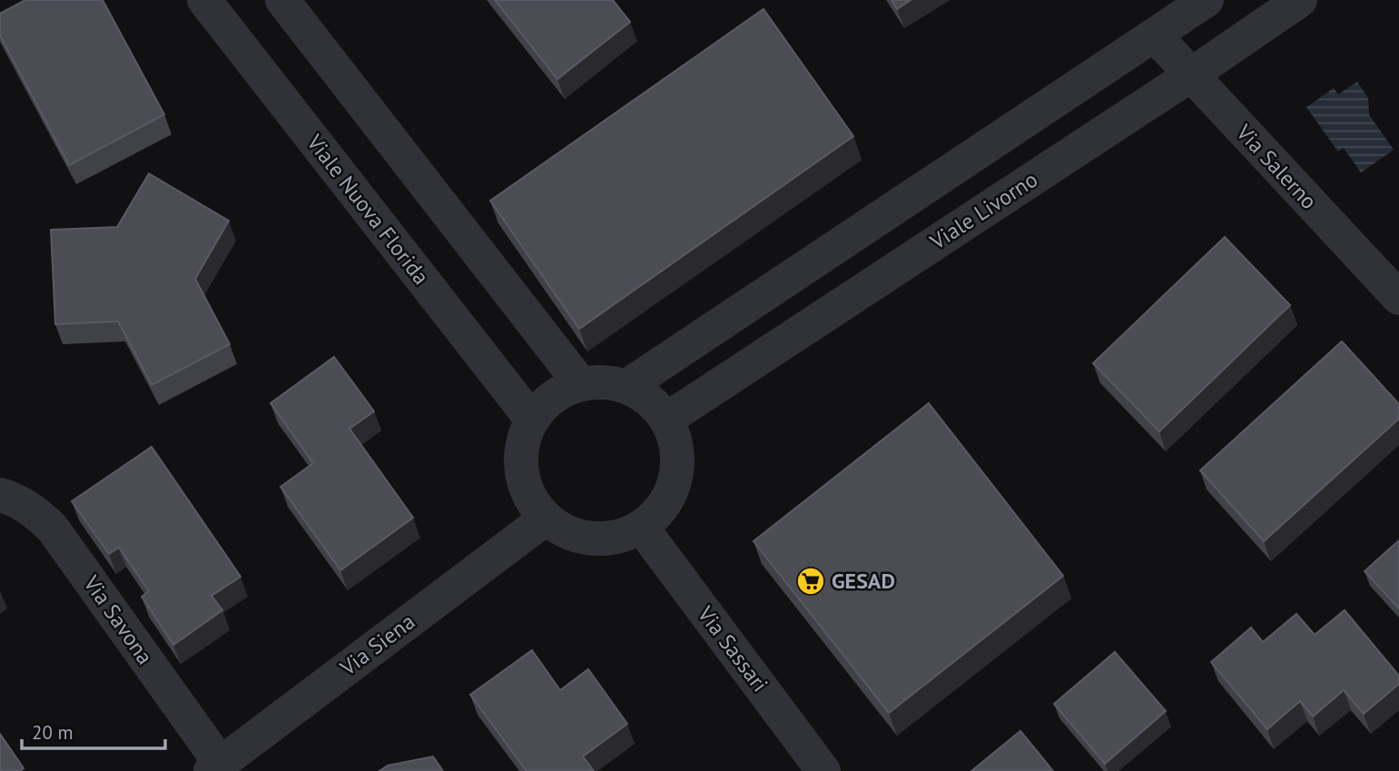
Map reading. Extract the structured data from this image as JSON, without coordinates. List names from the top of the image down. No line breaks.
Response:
{"streets":{"street":["Via Salerno","Viale Nuova Florida","Viale Livorno","Via Savona","Via Siena","Via Sassari"]},"crossings":[["Via Salerno","Viale Livorno"],["Viale Nuova Florida","Viale Livorno"],["Viale Nuova Florida","Via Siena"],["Viale Nuova Florida","Via Sassari"],["Viale Livorno","Via Siena"],["Viale Livorno","Via Sassari"],["Via Savona","Via Siena"],["Via Siena","Via Sassari"]],"places":{"supermarket":["GESAD"]},"scale_bar":"20 m"}
